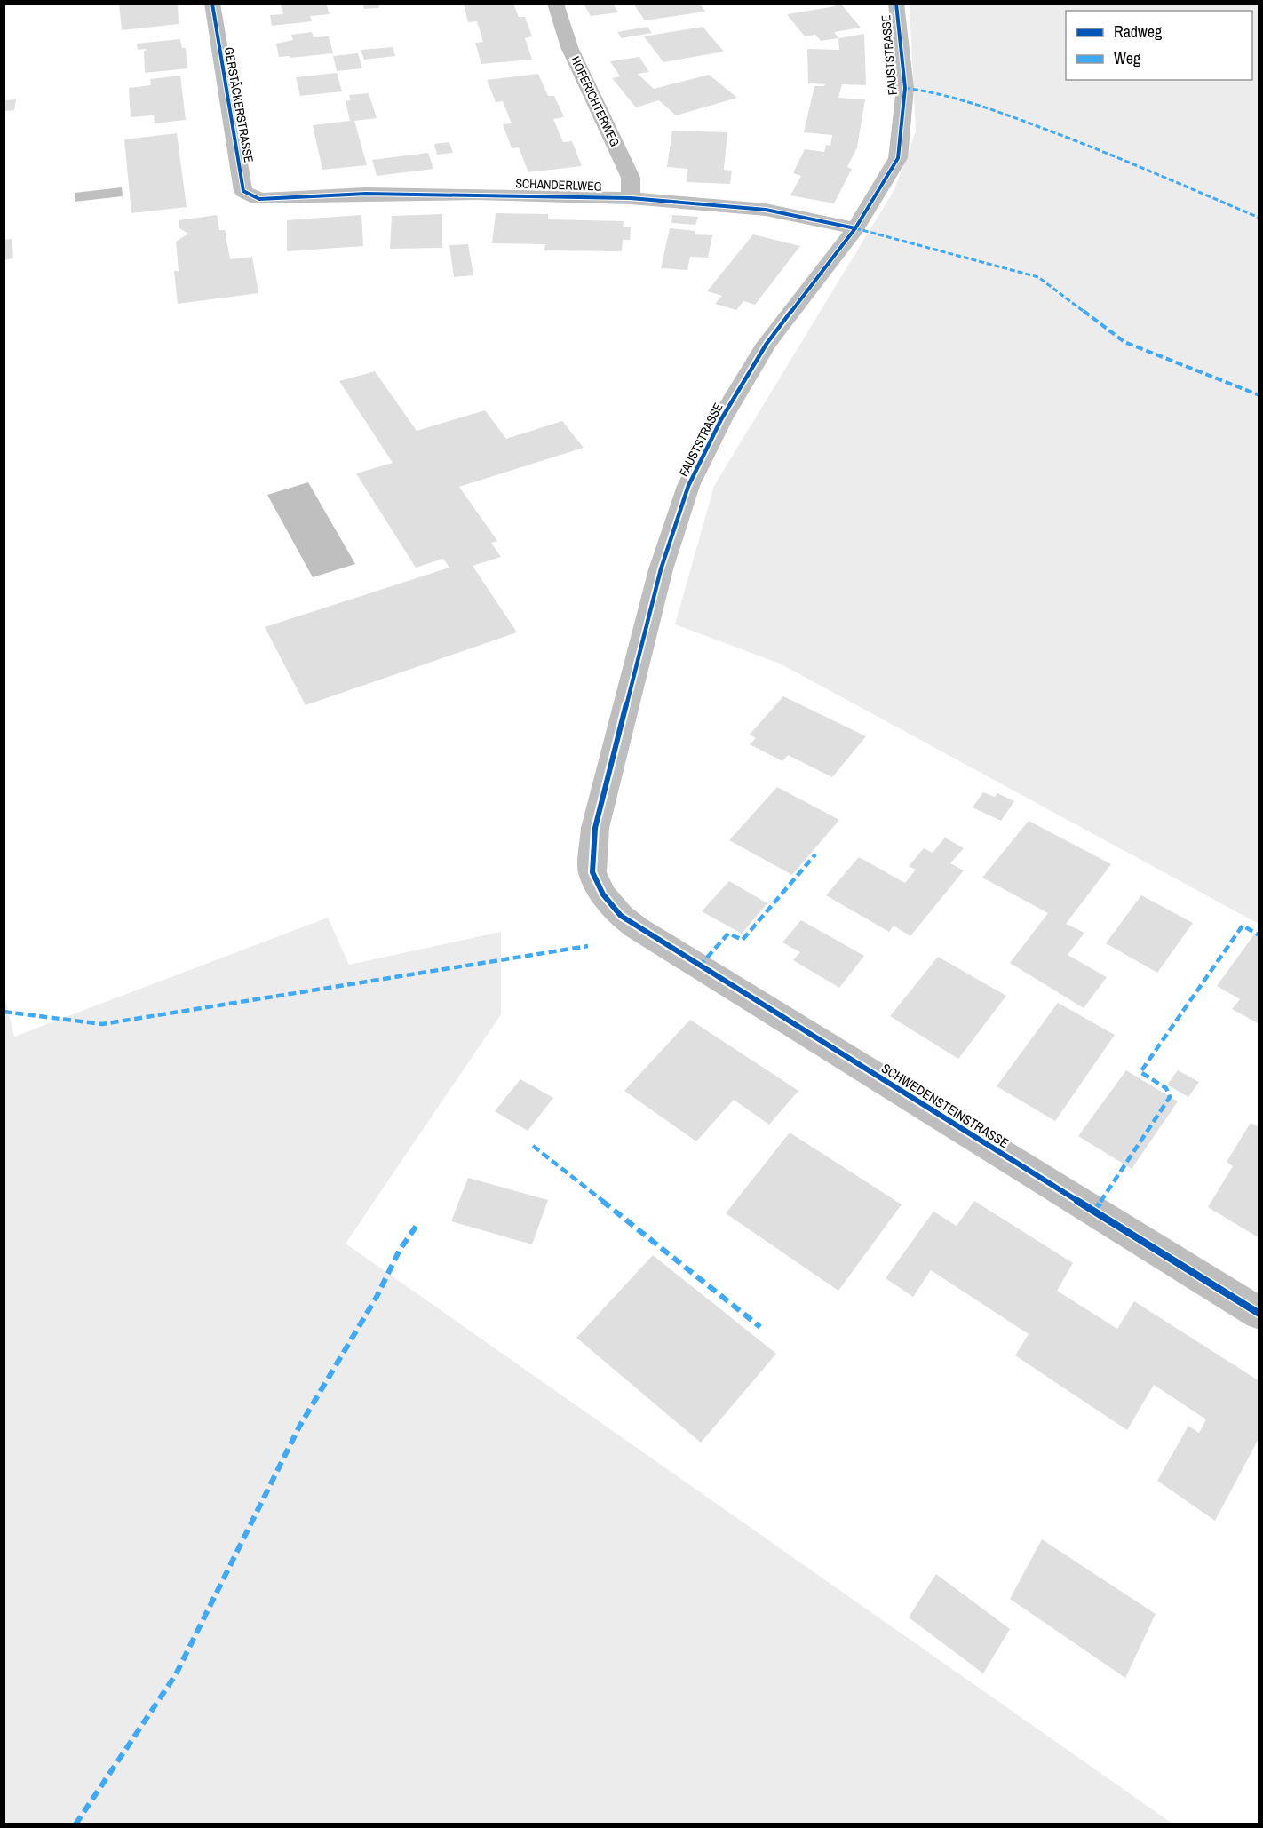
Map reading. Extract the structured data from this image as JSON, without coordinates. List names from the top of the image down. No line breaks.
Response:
{"streets":{"street":["FAUSTSTRASSE","HOFERICHTERWEG","GERSTÄCKERSTRASSE","SCHANDERLWEG","SCHWEDENSTEINSTRASSE"]},"crossings":[["FAUSTSTRASSE","SCHANDERLWEG"],["FAUSTSTRASSE","SCHWEDENSTEINSTRASSE"],["HOFERICHTERWEG","SCHANDERLWEG"],["GERSTÄCKERSTRASSE","SCHANDERLWEG"]],"legend":["Radweg","Weg"]}
